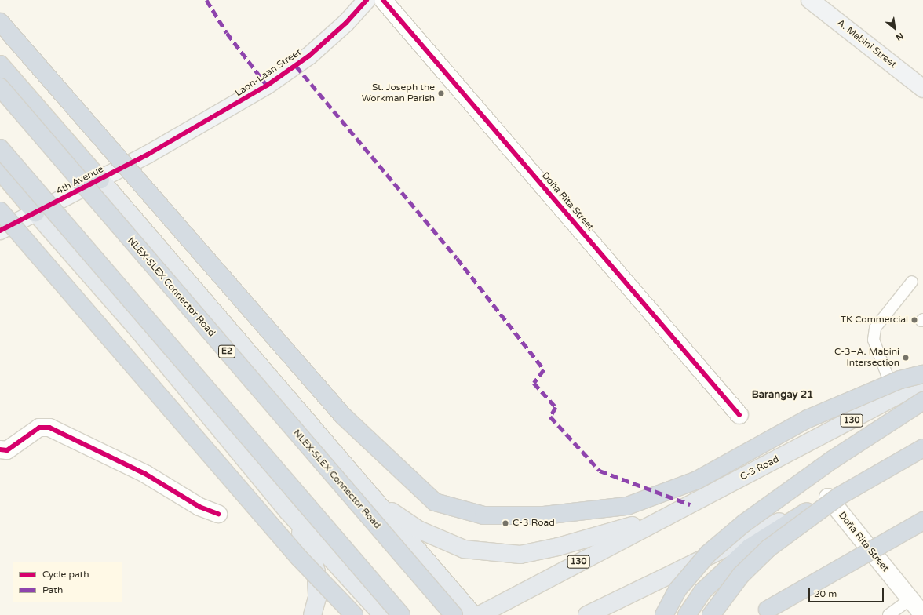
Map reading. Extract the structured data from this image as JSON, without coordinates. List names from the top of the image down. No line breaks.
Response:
{"streets":{"highway":["NLEX-SLEX Connector Road","E2"],"main road":["130","C-3 Road"],"street":["A. Mabini Street","Laon-Laan Street","4th Avenue","Doña Rita Street"]},"crossings":[["Laon-Laan Street","4th Avenue"]],"districts":["Barangay 21"],"places":["St. Joseph the Workman Parish","TK Commercial","C-3–A. Mabini Intersection","C-3 Road"],"legend":["Cycle path","Path"],"scale_bar":"20 m","north":"bottom right"}
